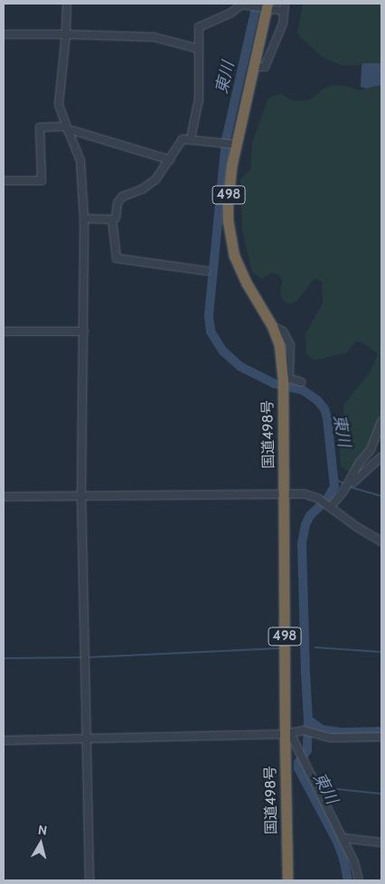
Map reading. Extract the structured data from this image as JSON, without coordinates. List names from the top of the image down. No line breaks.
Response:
{"streets":{"highway":["498","国道498号"]},"water":["東川"],"north":"top"}
